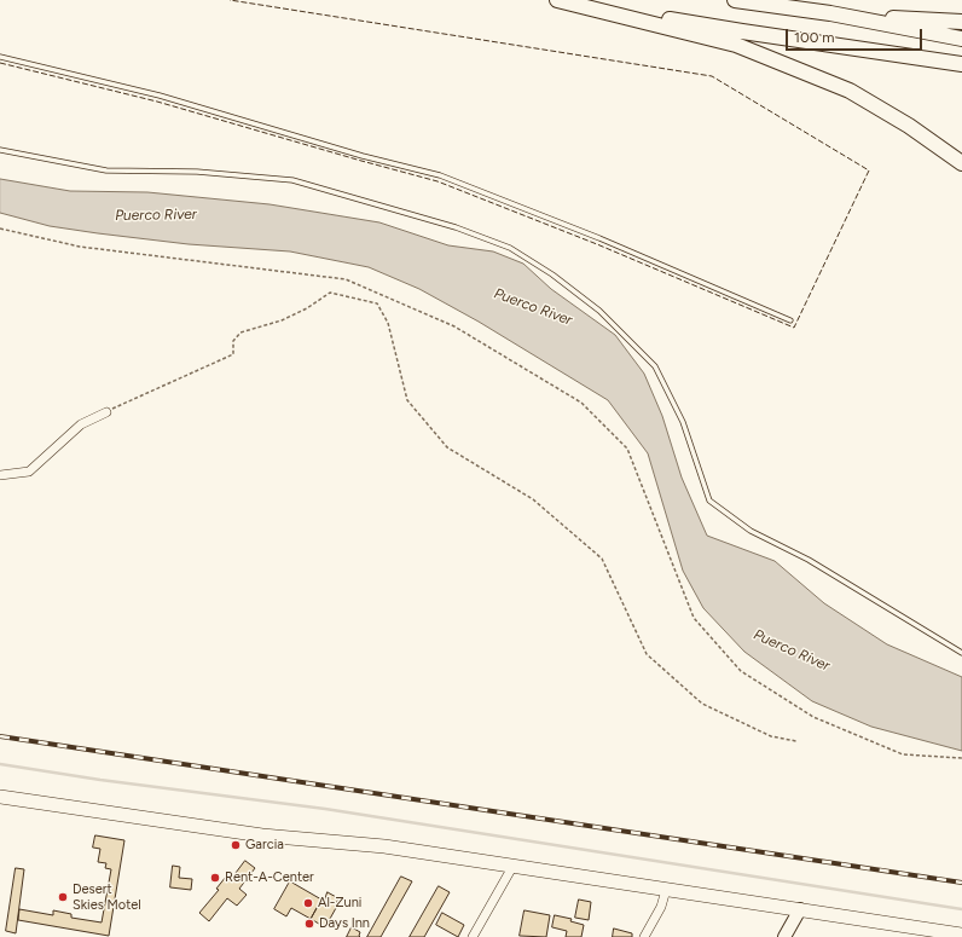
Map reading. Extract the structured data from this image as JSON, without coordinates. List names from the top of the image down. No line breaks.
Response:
{"water":["Puerco River"],"places":["Garcia","Rent-A-Center","Desert Skies Motel","Al-Zuni","Days Inn"],"scale_bar":"100 m"}
